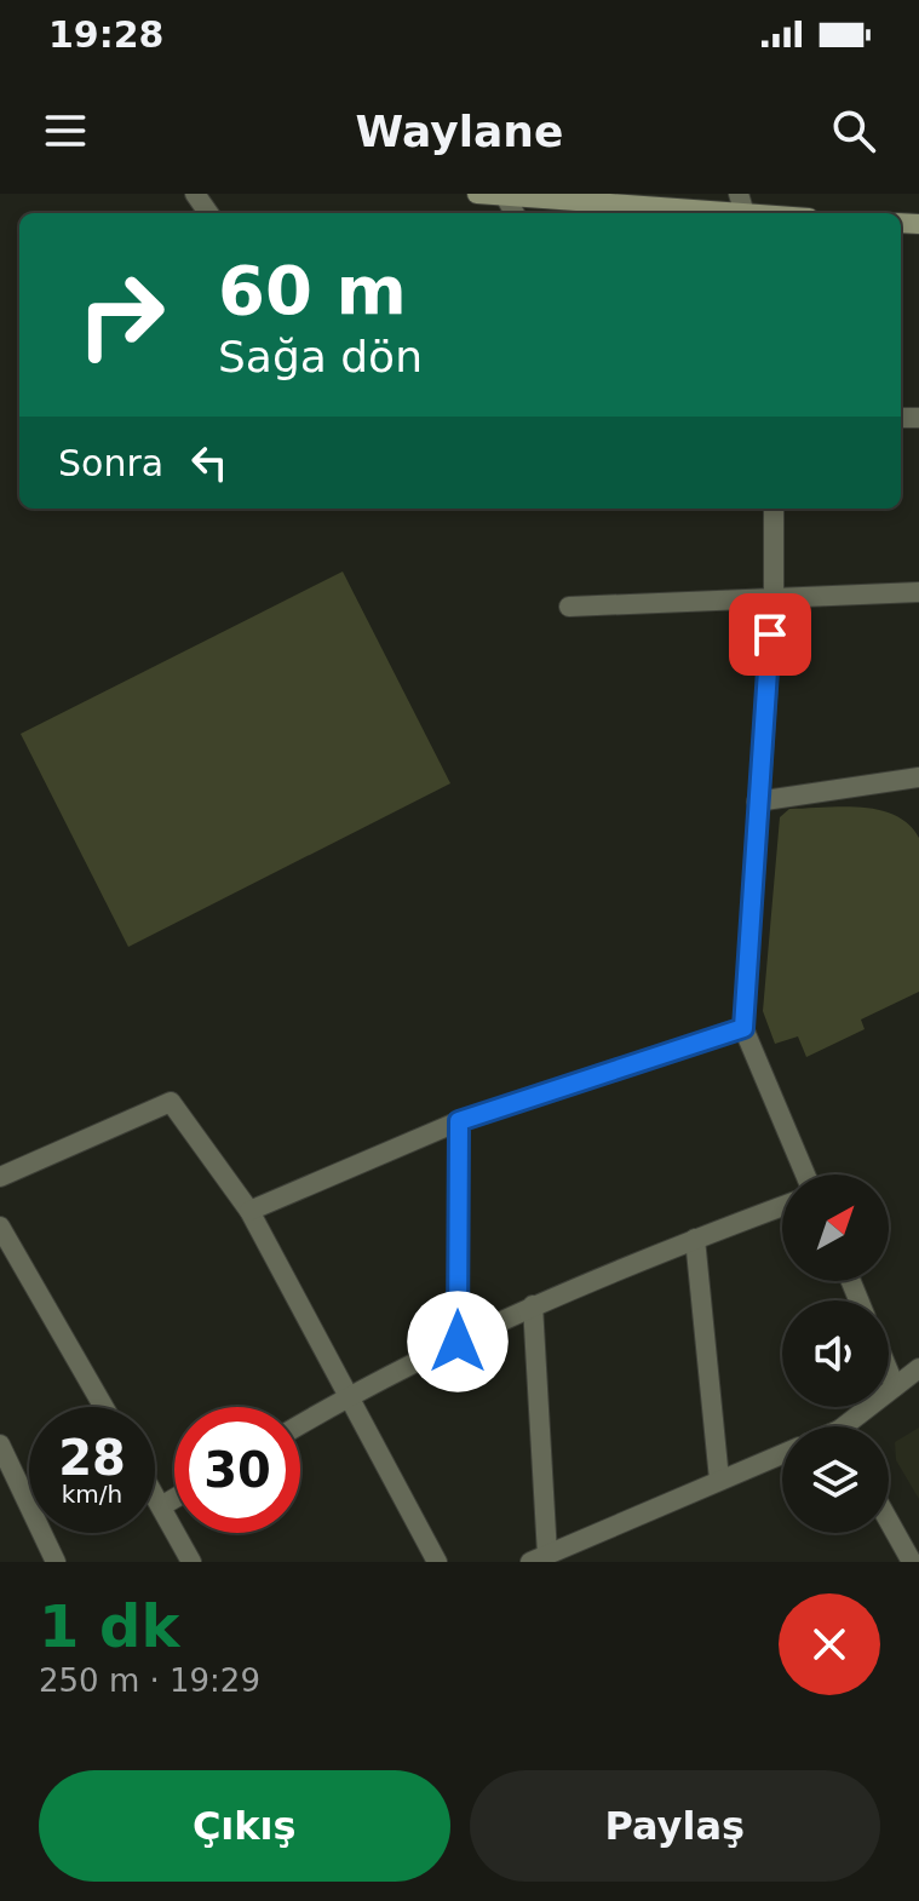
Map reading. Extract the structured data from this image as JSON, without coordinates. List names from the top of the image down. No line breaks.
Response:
{"north":"top right","page":{"status":"19:28","header":"Waylane","turn":["60 m","Sağa dön"],"then":"Sonra","speed":"28 km/h","limit":"30","heading":["1 dk","250 m · 19:29"],"buttons":["Çıkış","Paylaş"]}}
